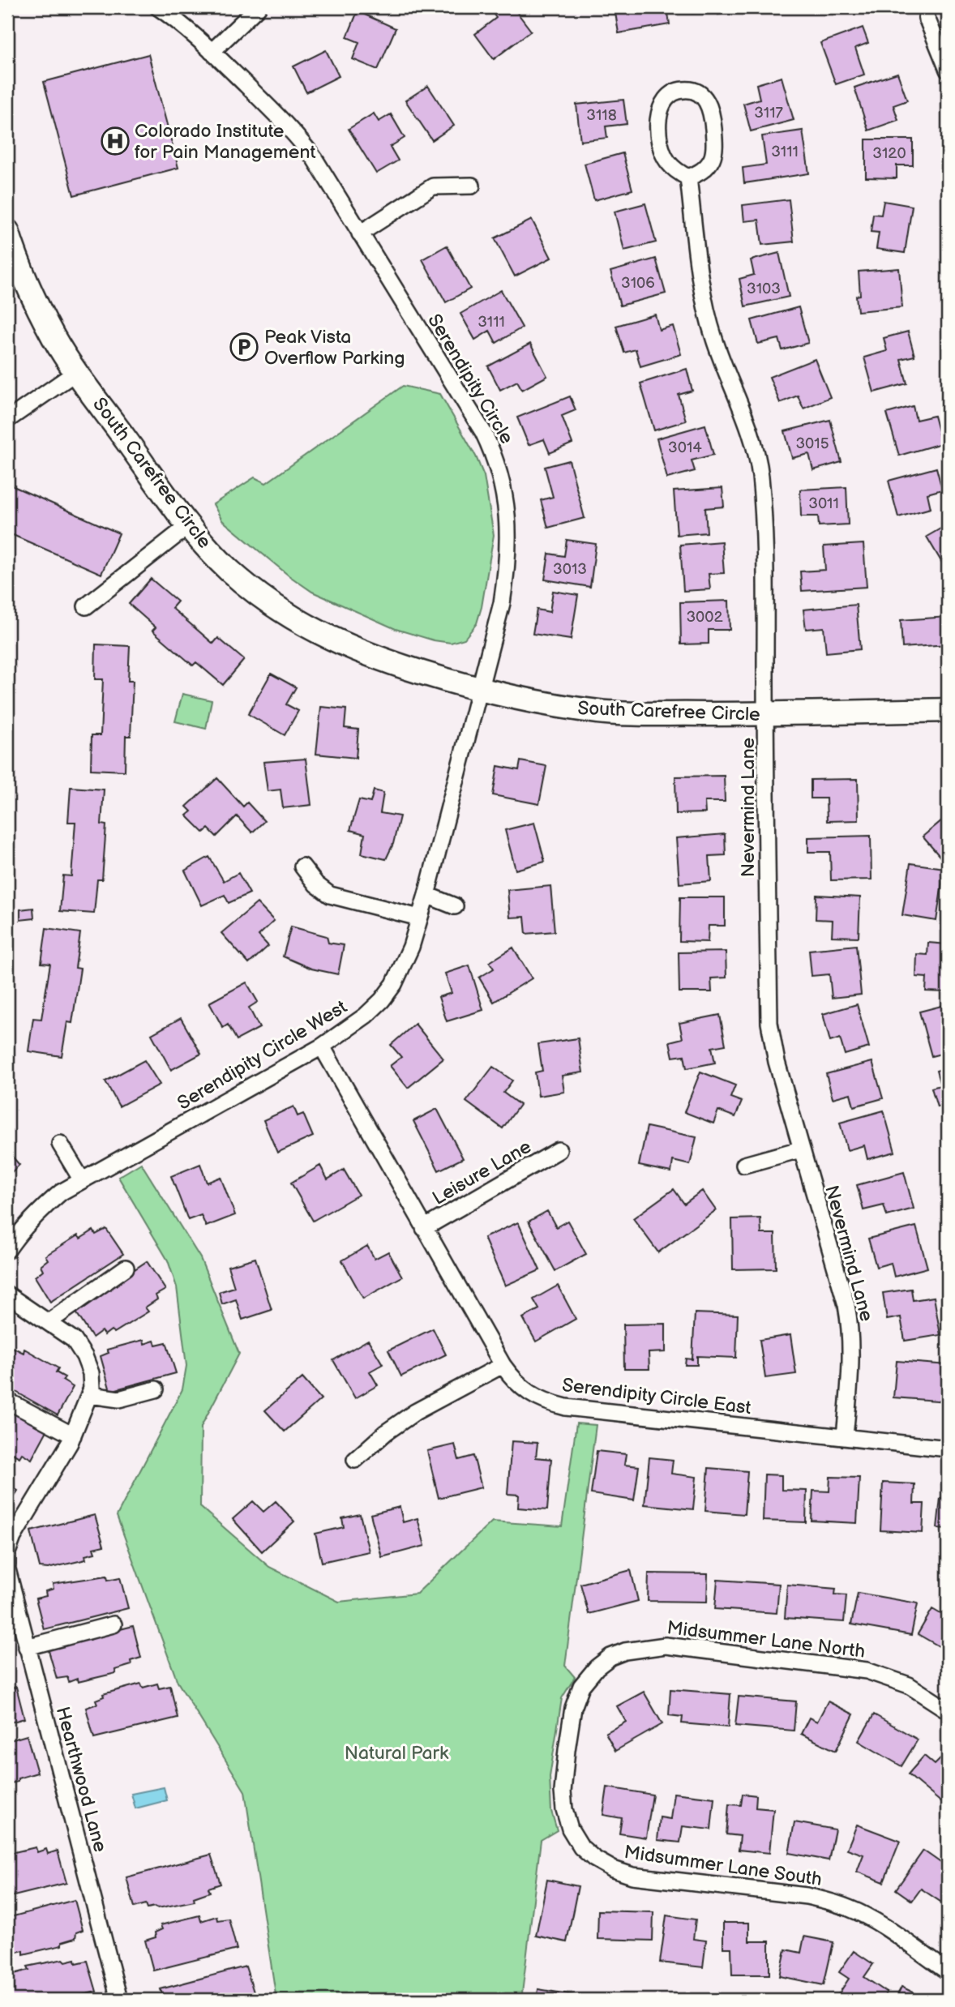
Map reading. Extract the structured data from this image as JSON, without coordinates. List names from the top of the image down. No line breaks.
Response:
{"streets":{"main road":["South Carefree Circle"],"street":["Serendipity Circle","Nevermind Lane","Serendipity Circle West","Leisure Lane","Serendipity Circle East","Midsummer Lane North","Hearthwood Lane","Midsummer Lane South"]},"crossings":[["Serendipity Circle","South Carefree Circle"],["Serendipity Circle","Serendipity Circle West"],["South Carefree Circle","Nevermind Lane"],["South Carefree Circle","Serendipity Circle West"],["Nevermind Lane","Serendipity Circle East"],["Serendipity Circle West","Serendipity Circle East"],["Leisure Lane","Serendipity Circle East"],["Midsummer Lane North","Midsummer Lane South"]],"parks":["Natural Park"],"places":{"hospital":["Colorado Institute for Pain Management"],"parking":["Peak Vista Overflow Parking"]},"house_numbers":["3117","3118","3111","3120","3106","3103","3111","3015","3014","3011","3013","3002"]}
